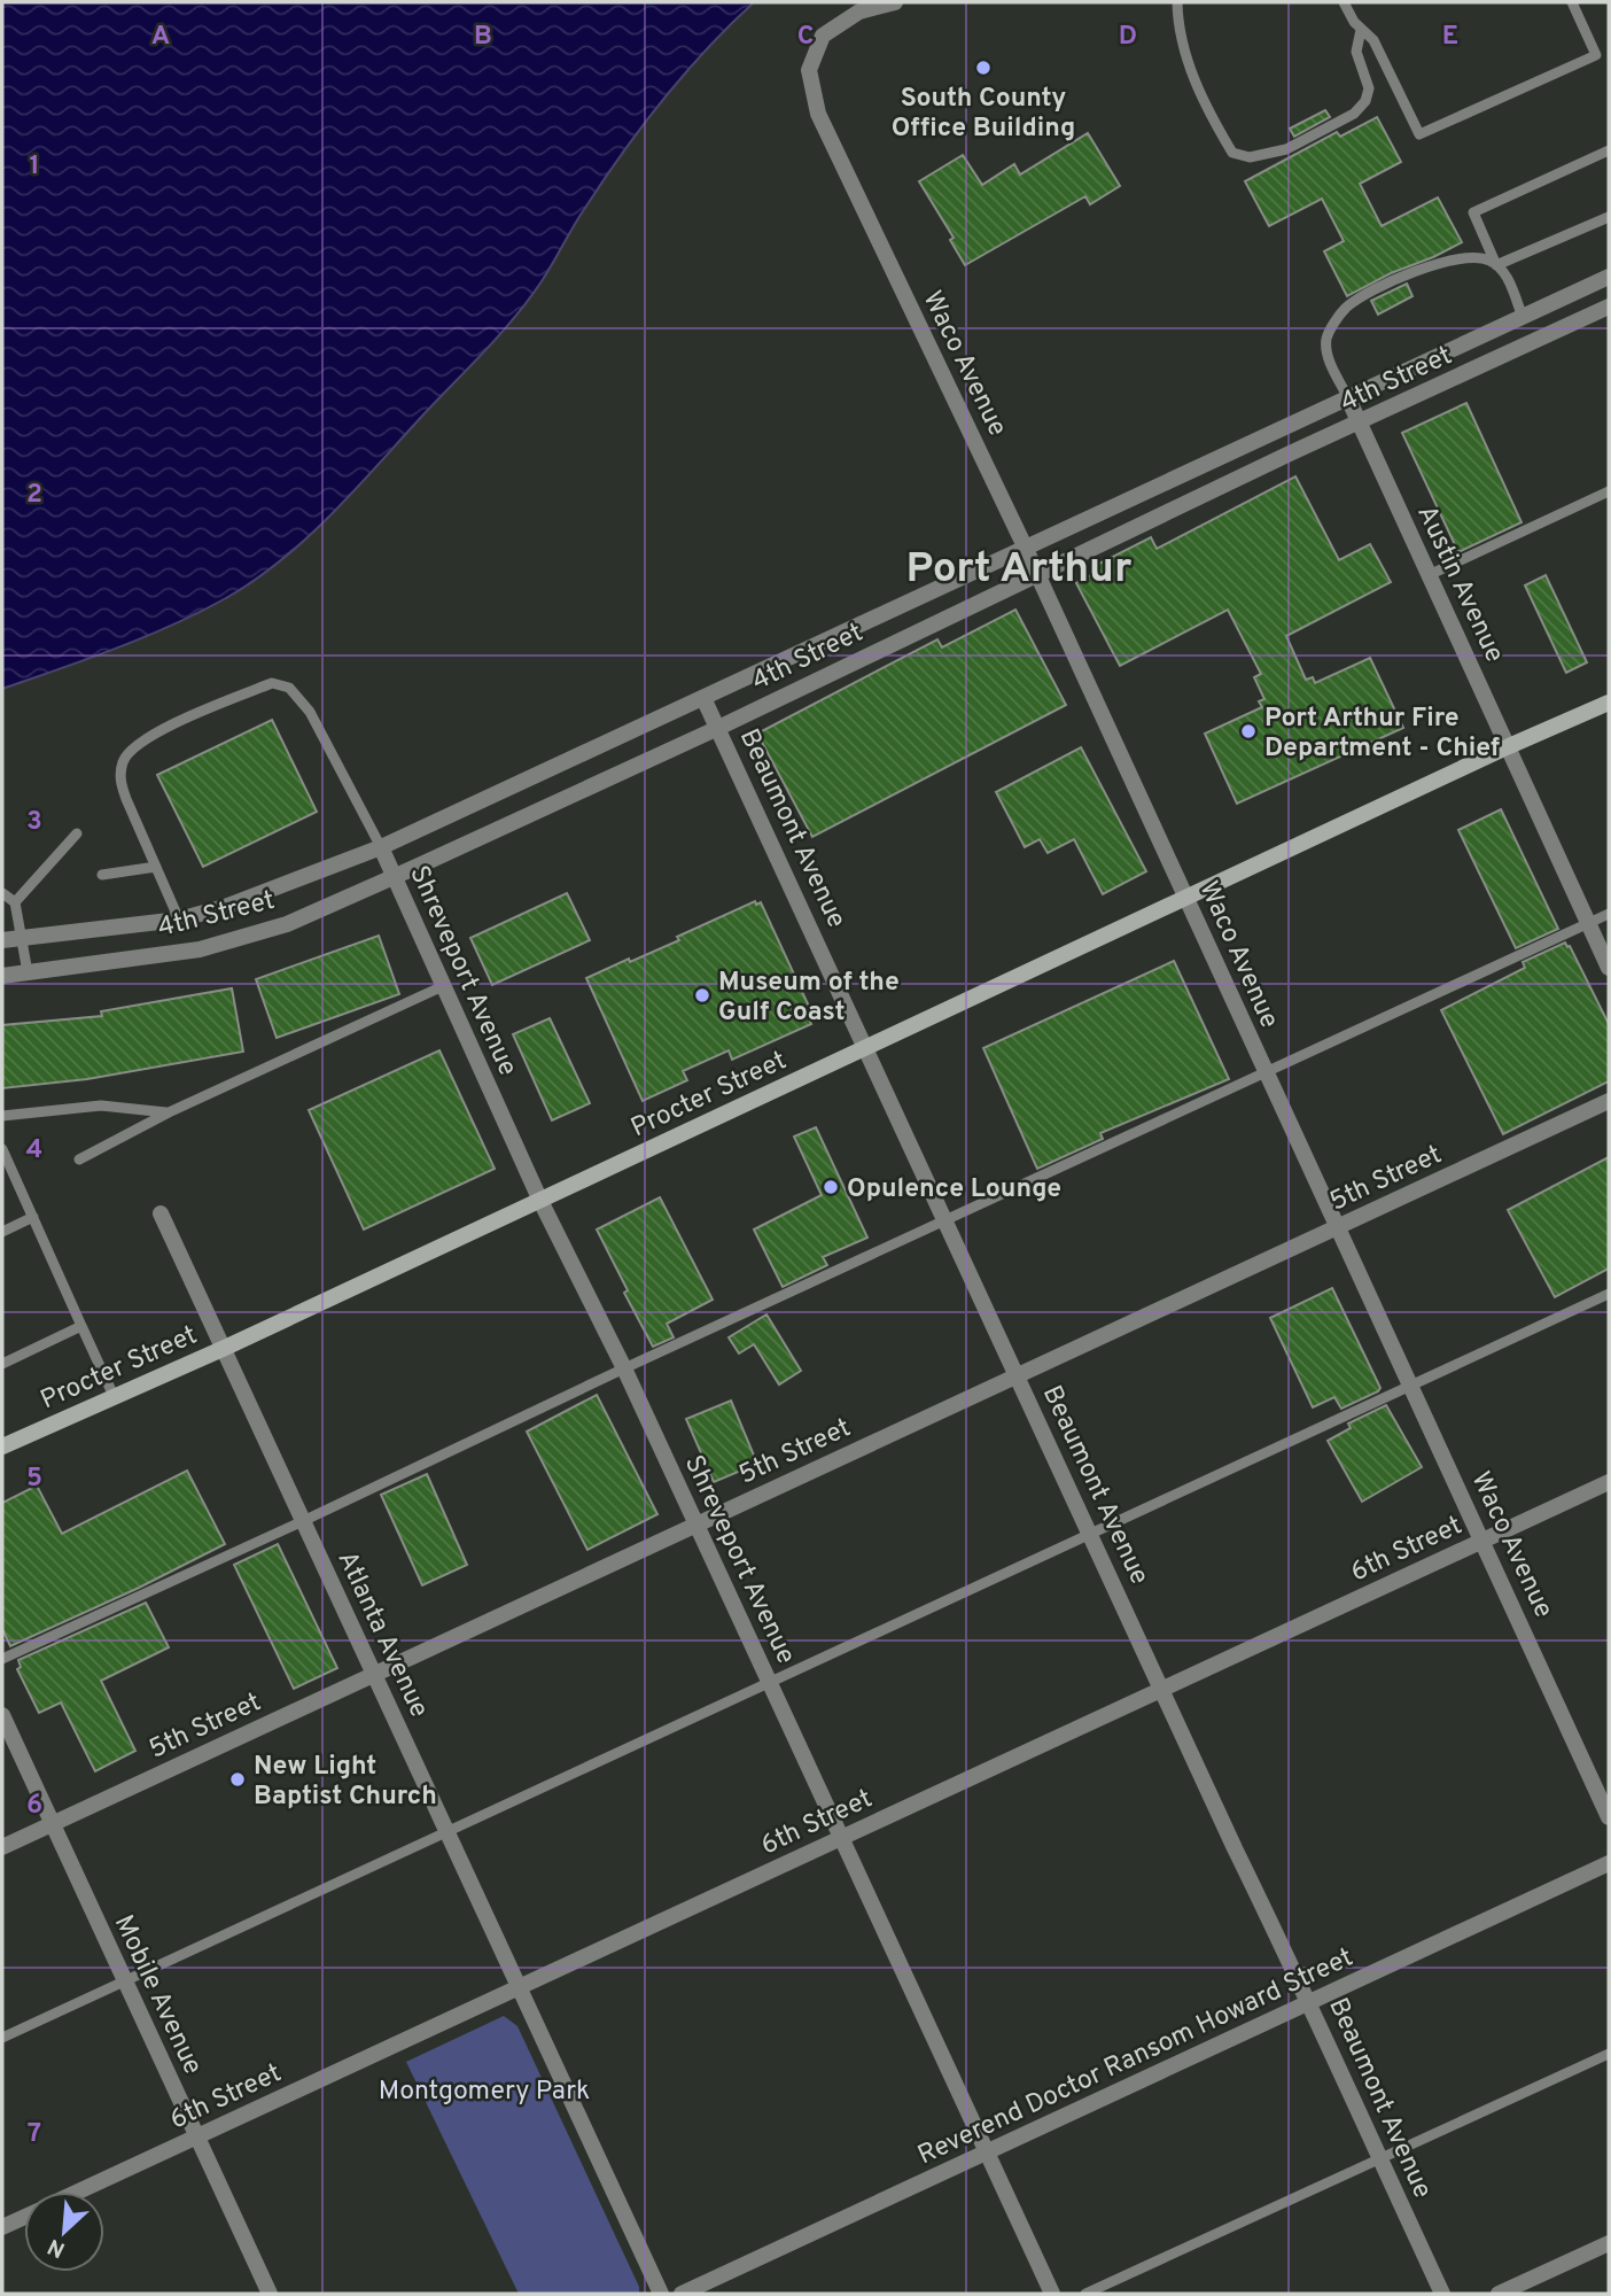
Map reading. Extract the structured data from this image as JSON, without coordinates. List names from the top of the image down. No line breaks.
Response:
{"streets":{"main road":["Procter Street"],"street":["Waco Avenue","4th Street","Austin Avenue","Beaumont Avenue","Shreveport Avenue","5th Street","6th Street","Atlanta Avenue","Mobile Avenue","Reverend Doctor Ransom Howard Street"]},"crossings":[["Waco Avenue","4th Street"],["Waco Avenue","Procter Street"],["Waco Avenue","5th Street"],["Waco Avenue","6th Street"],["4th Street","Austin Avenue"],["4th Street","Beaumont Avenue"],["4th Street","Shreveport Avenue"],["Austin Avenue","Procter Street"],["Beaumont Avenue","Procter Street"],["Beaumont Avenue","5th Street"],["Beaumont Avenue","6th Street"],["Beaumont Avenue","Reverend Doctor Ransom Howard Street"],["Shreveport Avenue","Procter Street"],["Shreveport Avenue","5th Street"],["Shreveport Avenue","6th Street"],["Shreveport Avenue","Reverend Doctor Ransom Howard Street"],["Procter Street","Atlanta Avenue"],["5th Street","Atlanta Avenue"],["5th Street","Mobile Avenue"],["6th Street","Atlanta Avenue"],["6th Street","Mobile Avenue"]],"districts":["Port Arthur"],"parks":["Montgomery Park"],"places":["South County Office Building","Port Arthur Fire Department - Chief","Museum of the Gulf Coast","Opulence Lounge","New Light Baptist Church"],"north":"bottom left","grid":{"columns":["A","B","C","D","E"],"rows":["1","2","3","4","5","6","7"]}}
